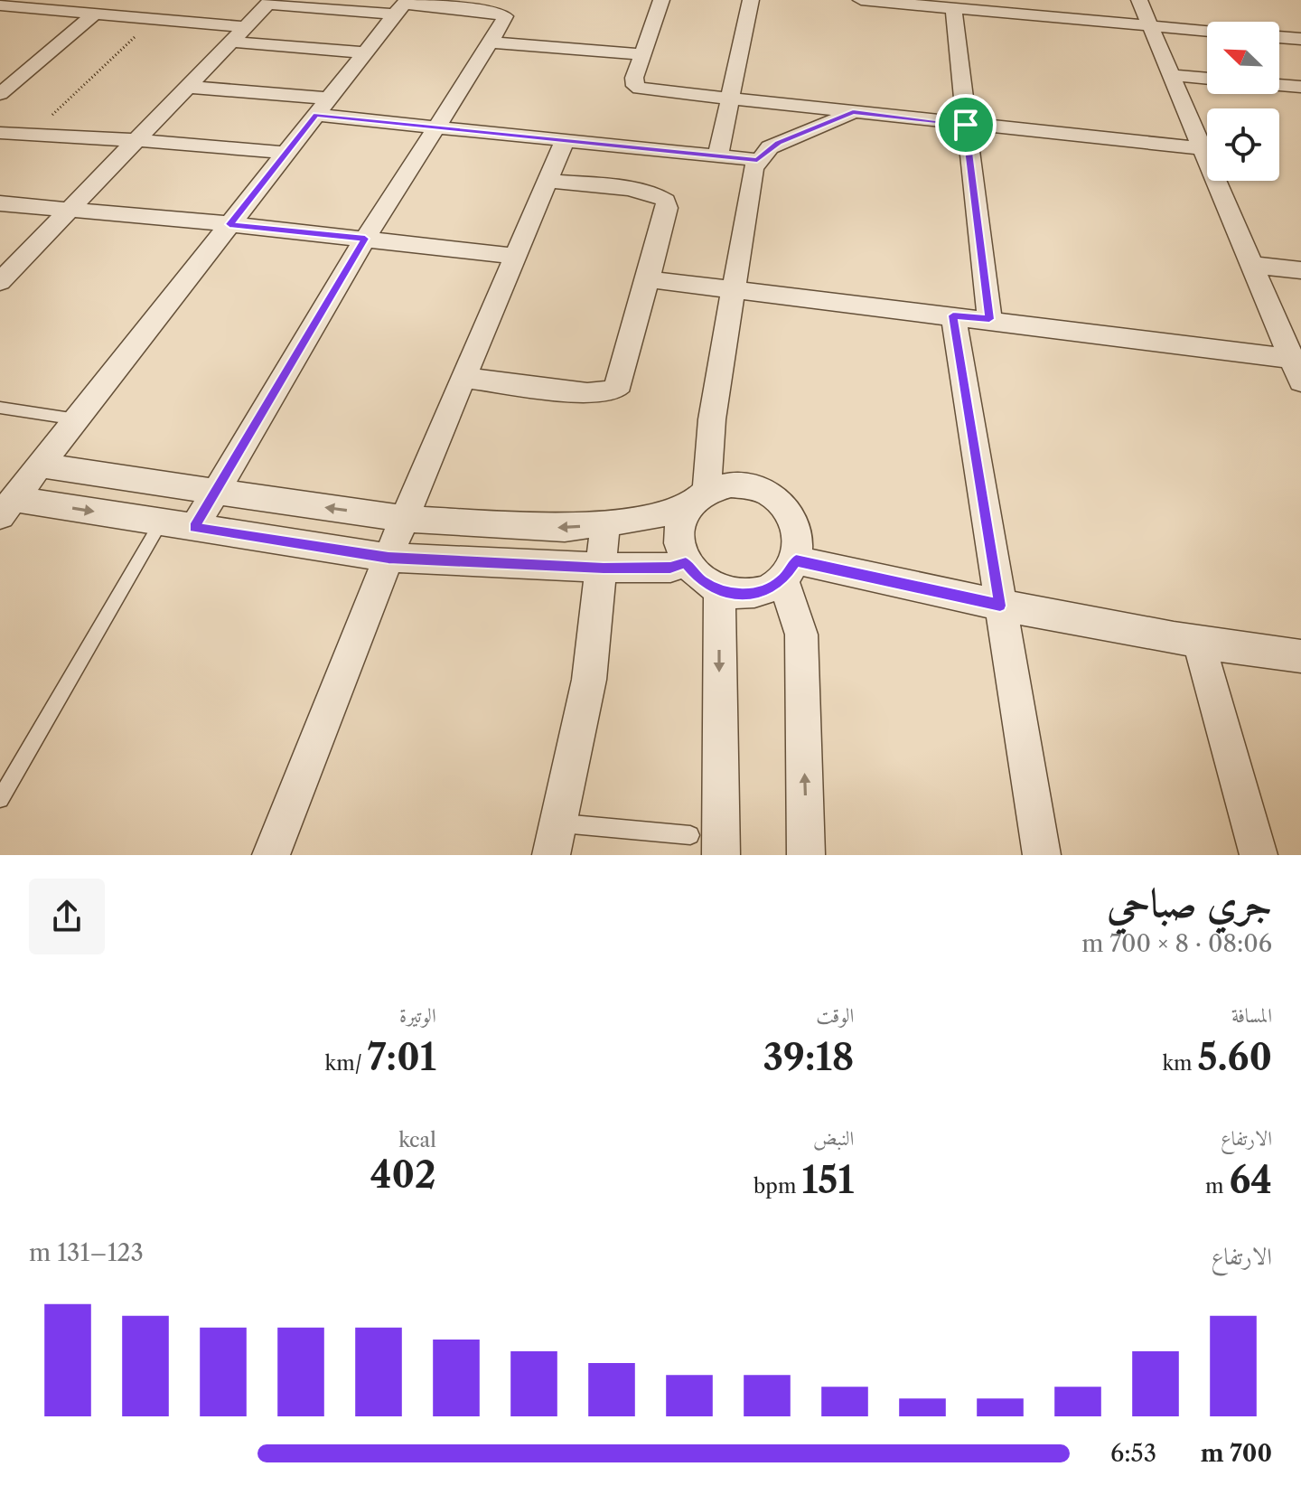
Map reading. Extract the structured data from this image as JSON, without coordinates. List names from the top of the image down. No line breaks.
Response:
{"north":"top left","page":{"heading":["جري صباحي","08:06 · 8 × 700 m"],"stats":[["المسافة","5.60 km"],["الوقت","39:18"],["الوتيرة","7:01 /km"],["الارتفاع","64 m"],["النبض","151 bpm"],["kcal","402"]],"chart":["الارتفاع","123–131 m"],"list":[{"name":"700 m","note":"6:53"}]}}
